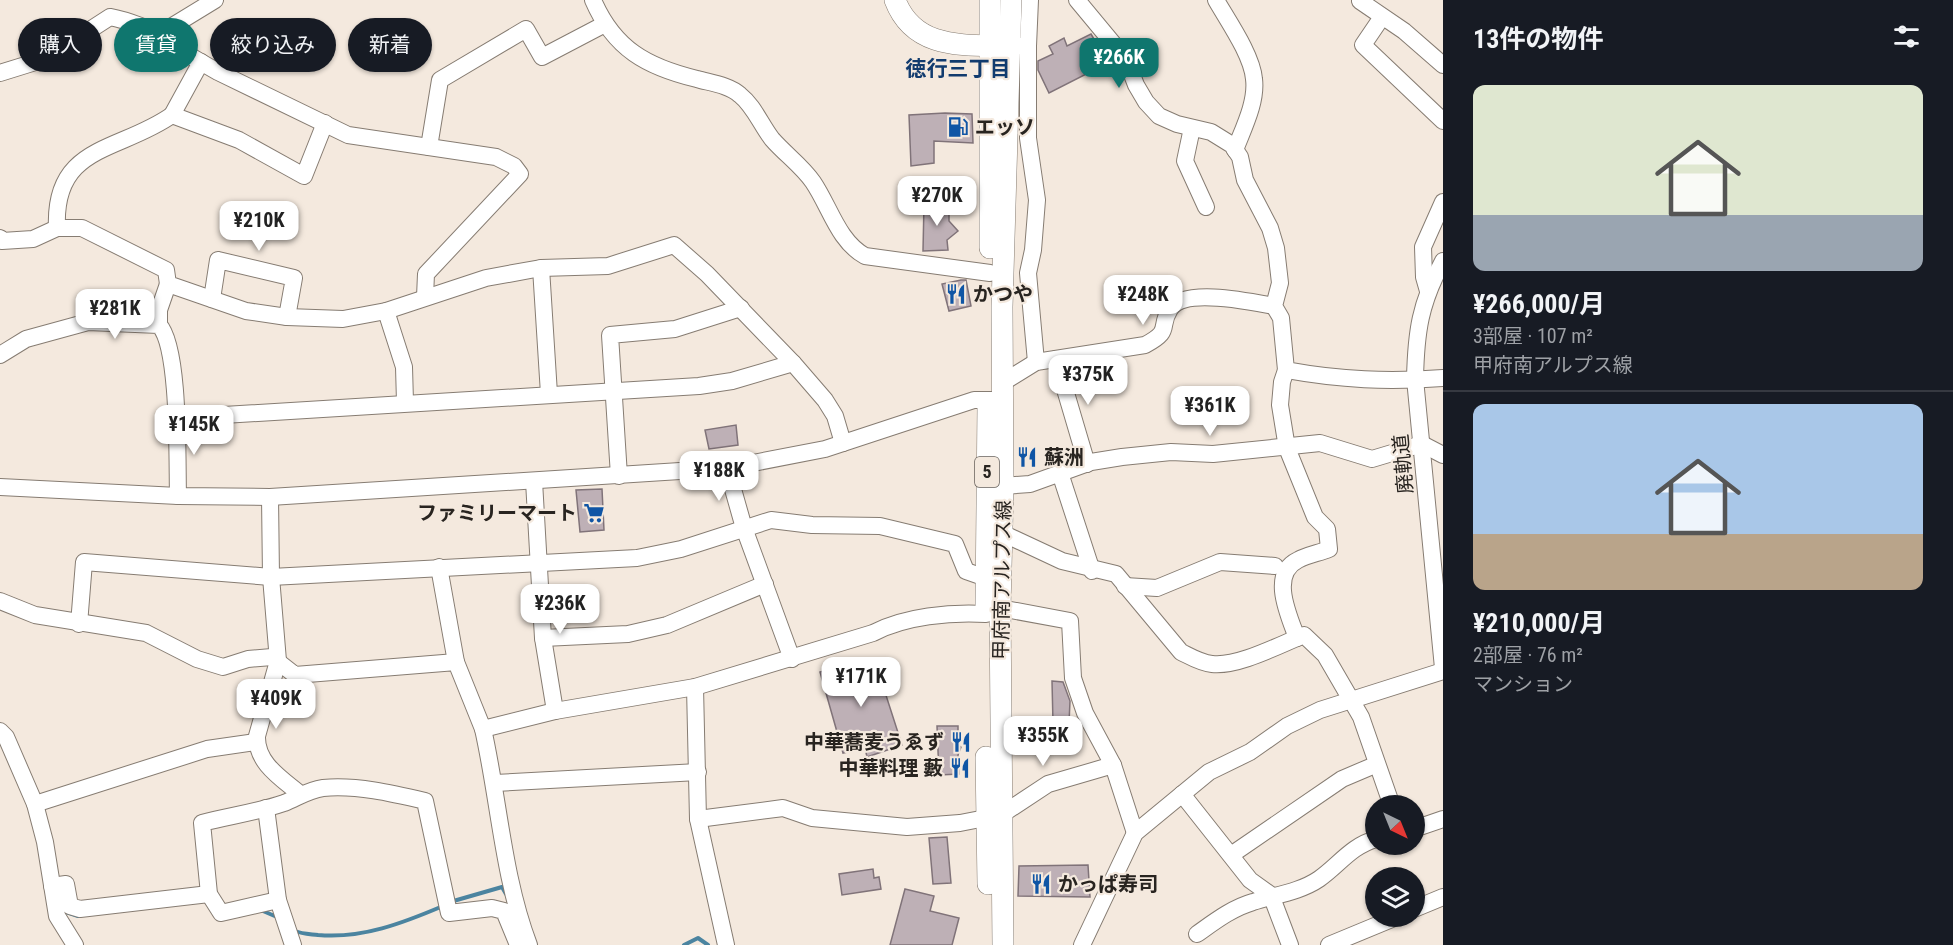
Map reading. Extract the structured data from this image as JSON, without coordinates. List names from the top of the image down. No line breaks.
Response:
{"streets":{"main road":["5","甲府南アルプス線"],"street":["廃軌道"]},"districts":["徳行三丁目"],"places":{"fuel station":["エッソ"],"restaurant":["かつや","蘇洲","中華蕎麦うゑず","中華料理 藪","かっぱ寿司"],"supermarket":["ファミリーマート"]},"north":"bottom right","page":{"heading":"13件の物件","chip":["購入","賃貸","絞り込み","新着"],"price":["¥266K","¥270K","¥210K","¥248K","¥281K","¥375K","¥361K","¥145K","¥188K","¥236K","¥171K","¥409K","¥355K"],"list":[{"name":"¥266,000/月","note":"3部屋 · 107 m² · 甲府南アルプス線"},{"name":"¥210,000/月","note":"2部屋 · 76 m² · マンション"}]}}
